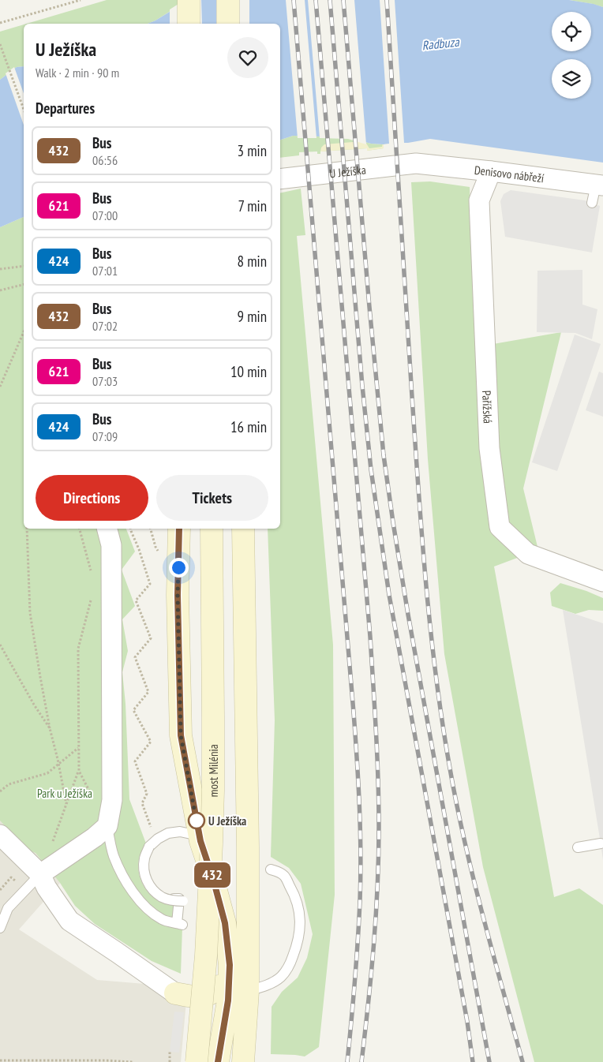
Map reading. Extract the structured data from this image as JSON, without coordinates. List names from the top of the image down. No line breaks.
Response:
{"streets":{"main road":["most Milénia"],"street":["U Ježíška","Denisovo nábřeží","Pařížská"]},"crossings":[["U Ježíška","Denisovo nábřeží"],["Denisovo nábřeží","Pařížská"]],"water":["Radbuza"],"parks":["Park u Ježíška"],"places":["U Ježíška"],"lines":["bus line 432"],"page":{"on_map":"432","heading":[["U Ježíška","Walk · 2 min · 90 m"],"Departures"],"list":[{"mark":"432","name":"Bus","note":"06:56","value":"3 min"},{"mark":"621","name":"Bus","note":"07:00","value":"7 min"},{"mark":"424","name":"Bus","note":"07:01","value":"8 min"},{"mark":"432","name":"Bus","note":"07:02","value":"9 min"},{"mark":"621","name":"Bus","note":"07:03","value":"10 min"},{"mark":"424","name":"Bus","note":"07:09","value":"16 min"}],"buttons":["Directions","Tickets"]}}
